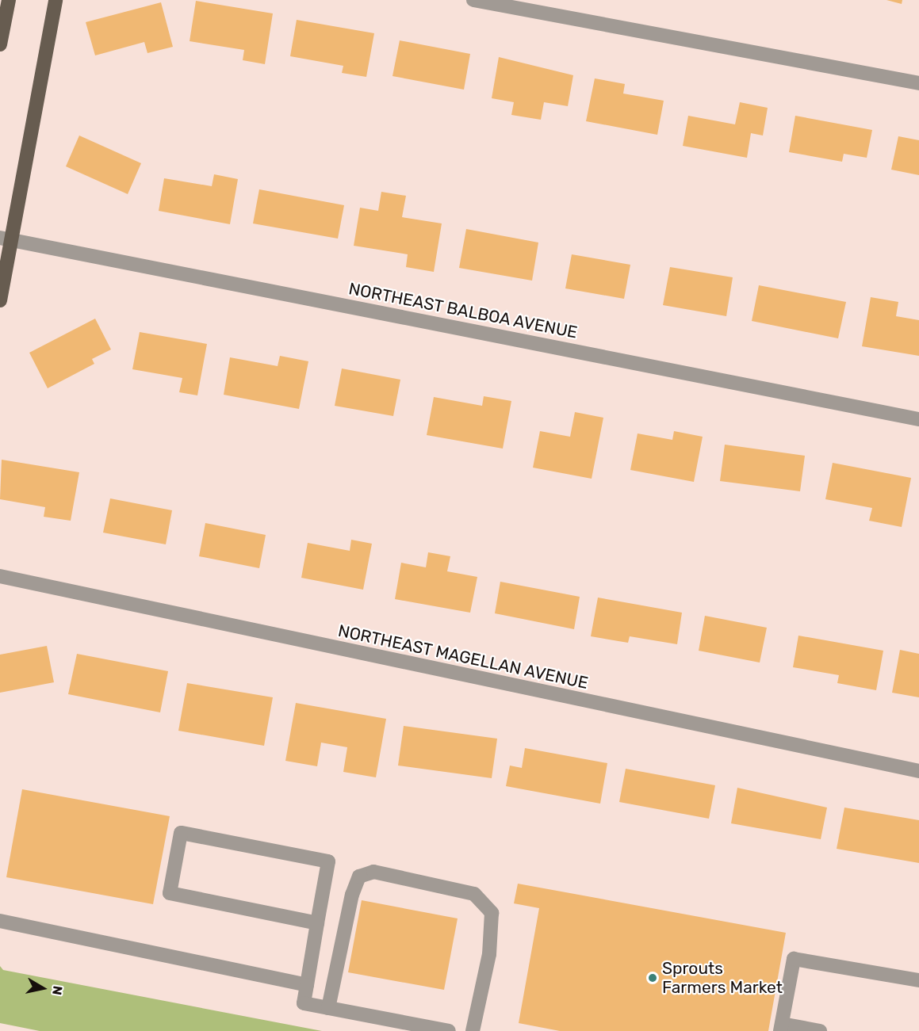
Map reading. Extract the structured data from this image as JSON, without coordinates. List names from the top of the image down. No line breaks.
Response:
{"streets":{"street":["NORTHEAST BALBOA AVENUE","NORTHEAST MAGELLAN AVENUE"]},"places":["Sprouts Farmers Market"],"north":"right"}
